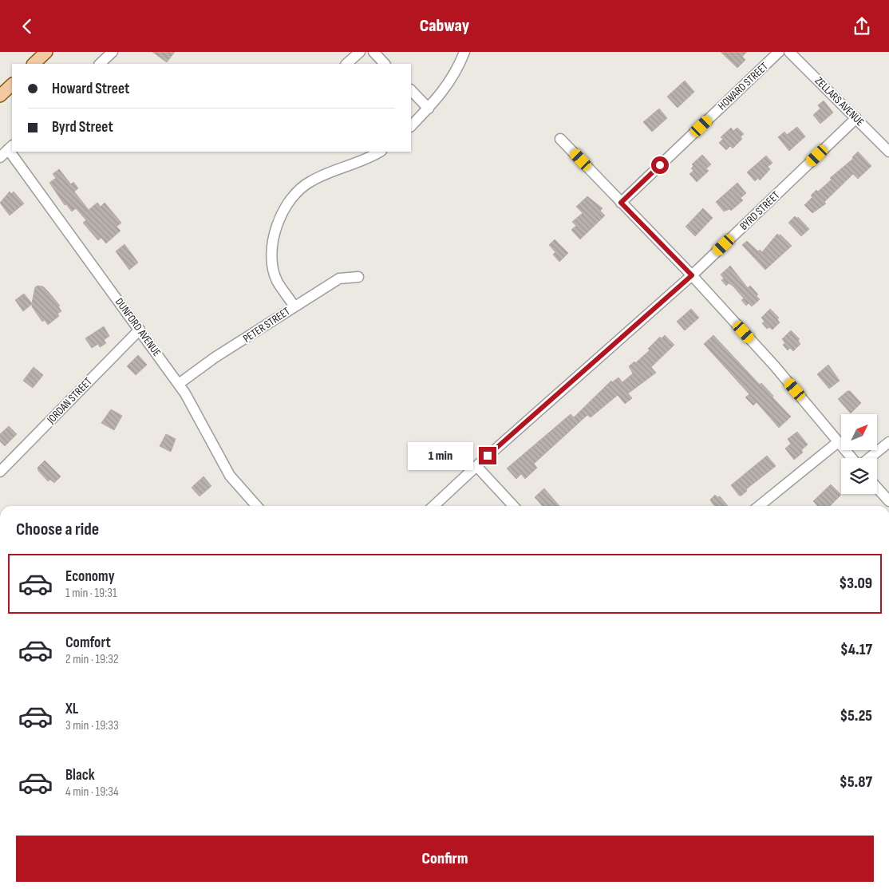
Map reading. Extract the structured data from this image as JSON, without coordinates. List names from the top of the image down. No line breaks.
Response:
{"streets":{"street":["HOWARD STREET","ZELLARS AVENUE","BYRD STREET","PETER STREET","DUNFORD AVENUE","JORDAN STREET"]},"crossings":[["ZELLARS AVENUE","BYRD STREET"],["PETER STREET","DUNFORD AVENUE"],["DUNFORD AVENUE","JORDAN STREET"]],"north":"top right","page":{"header":"Cabway","banner":["Howard Street","Byrd Street"],"bubble":"1 min","heading":"Choose a ride","list":[{"name":"Economy","note":"1 min · 19:31","value":"$3.09"},{"name":"Comfort","note":"2 min · 19:32","value":"$4.17"},{"name":"XL","note":"3 min · 19:33","value":"$5.25"},{"name":"Black","note":"4 min · 19:34","value":"$5.87"}],"buttons":"Confirm"}}
